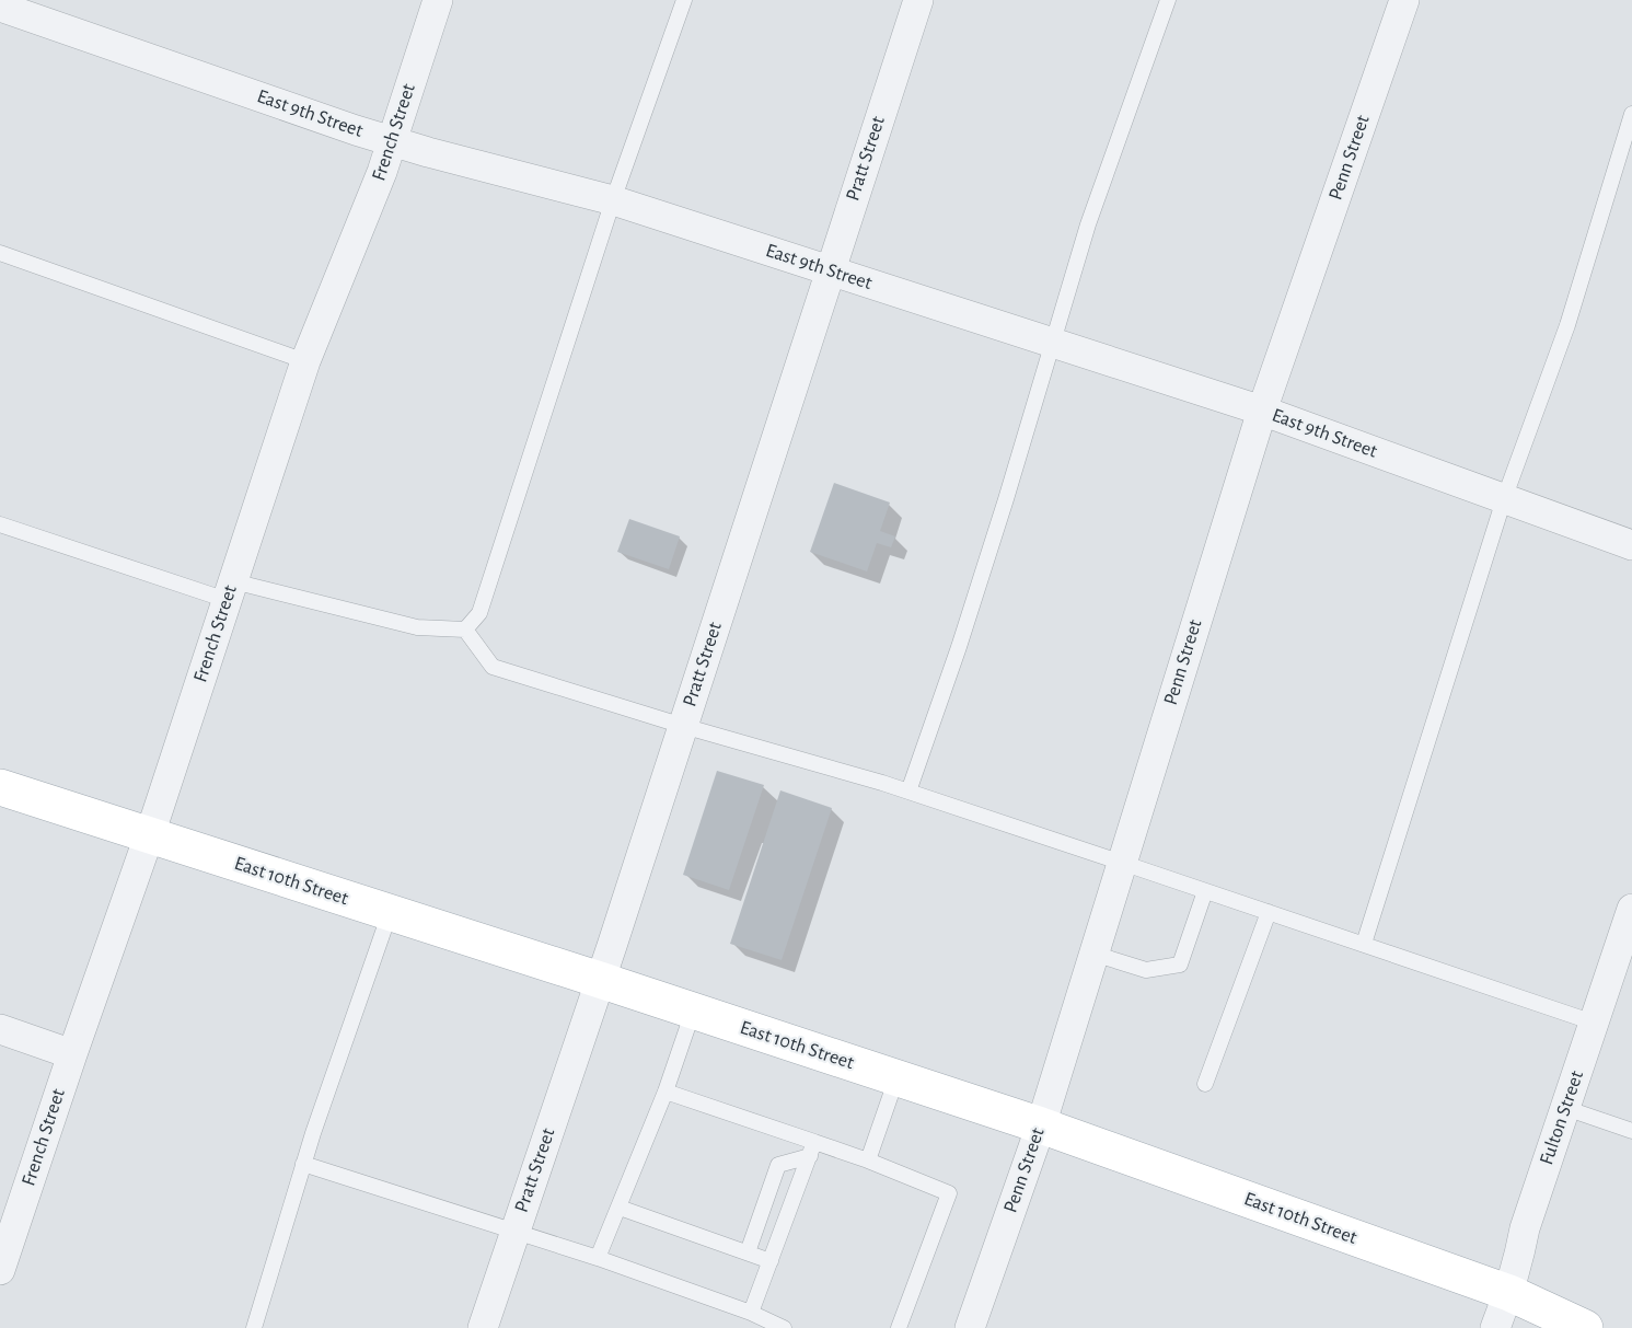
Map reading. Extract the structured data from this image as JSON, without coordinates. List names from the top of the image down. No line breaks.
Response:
{"streets":{"main road":["East 10th Street"],"street":["East 9th Street","French Street","Penn Street","Pratt Street","Fulton Street"]},"crossings":[["East 9th Street","French Street"],["East 9th Street","Penn Street"],["East 9th Street","Pratt Street"],["French Street","East 10th Street"],["Penn Street","East 10th Street"],["Pratt Street","East 10th Street"],["East 10th Street","Fulton Street"]]}
